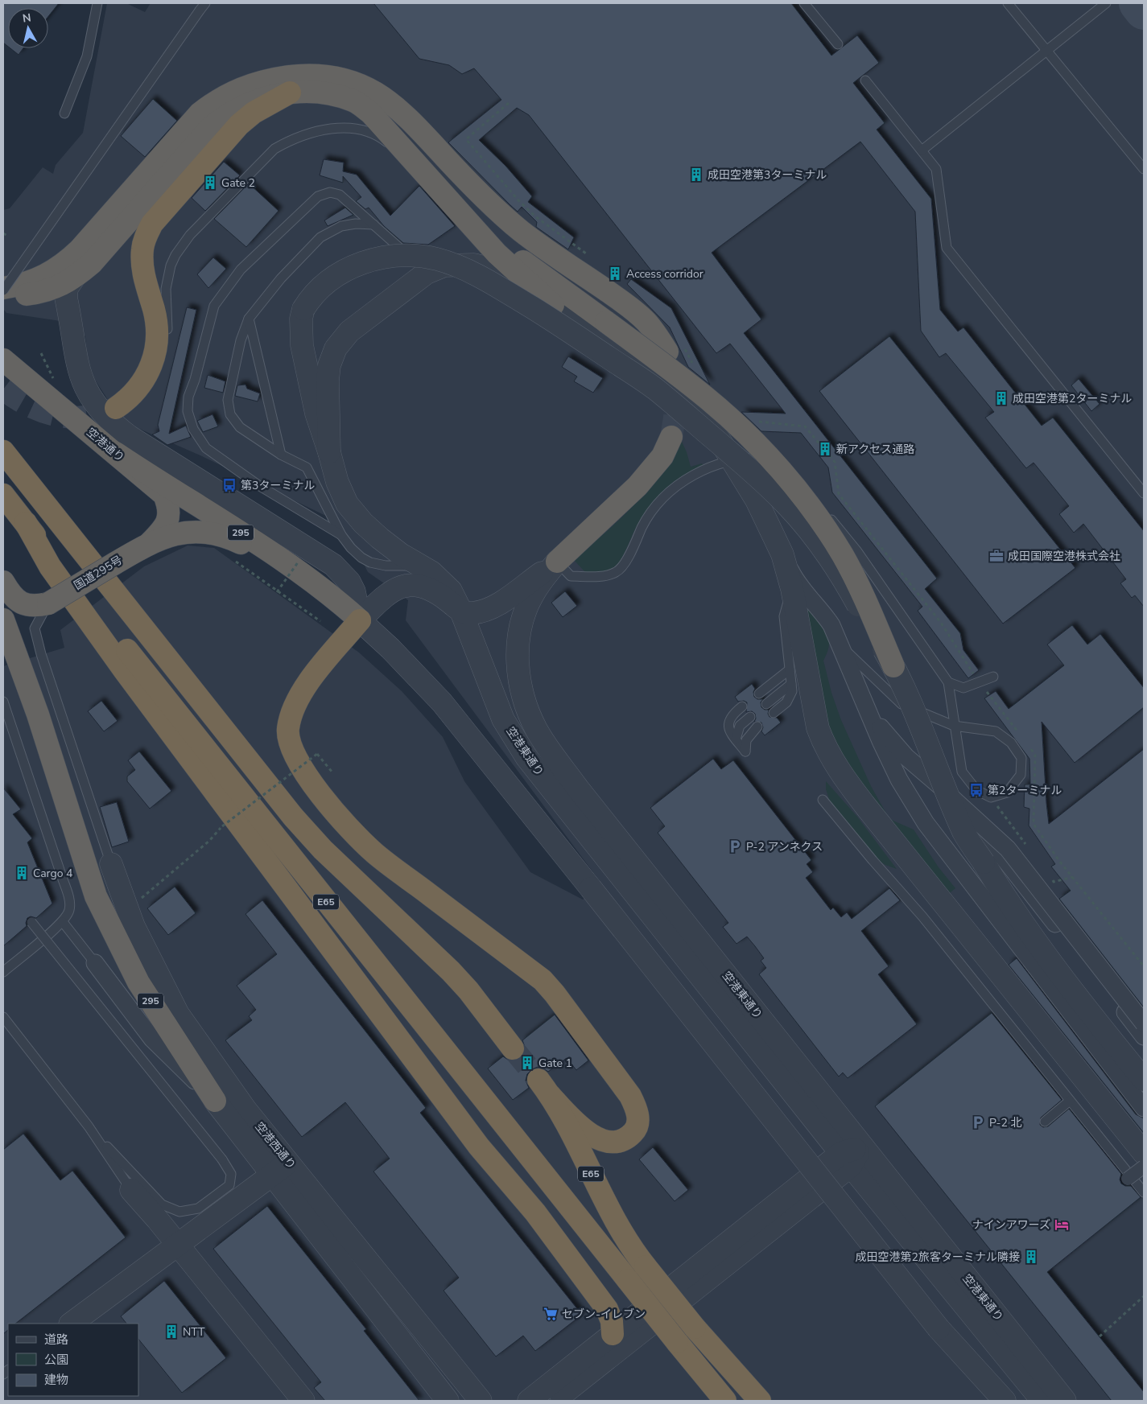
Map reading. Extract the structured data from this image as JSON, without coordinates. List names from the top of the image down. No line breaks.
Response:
{"streets":{"highway":["空港通り","295","国道295号","E65"],"street":["空港東通り","空港西通り"]},"crossings":[["空港通り","295"],["空港通り","国道295号"],["295","国道295号"],["295","E65"],["295","空港西通り"]],"places":{"building":["成田空港第3ターミナル","Gate 2","Access corridor","成田空港第2ターミナル","新アクセス通路","Cargo 4","Gate 1","成田空港第2旅客ターミナル隣接","NTT"],"bus stop":["第3ターミナル","第2ターミナル"],"office":["成田国際空港株式会社"],"parking":["P-2 アンネクス","P-2 北"],"hotel":["ナインアワーズ"],"supermarket":["セブン-イレブン"]},"legend":["道路","公園","建物"],"north":"top"}
